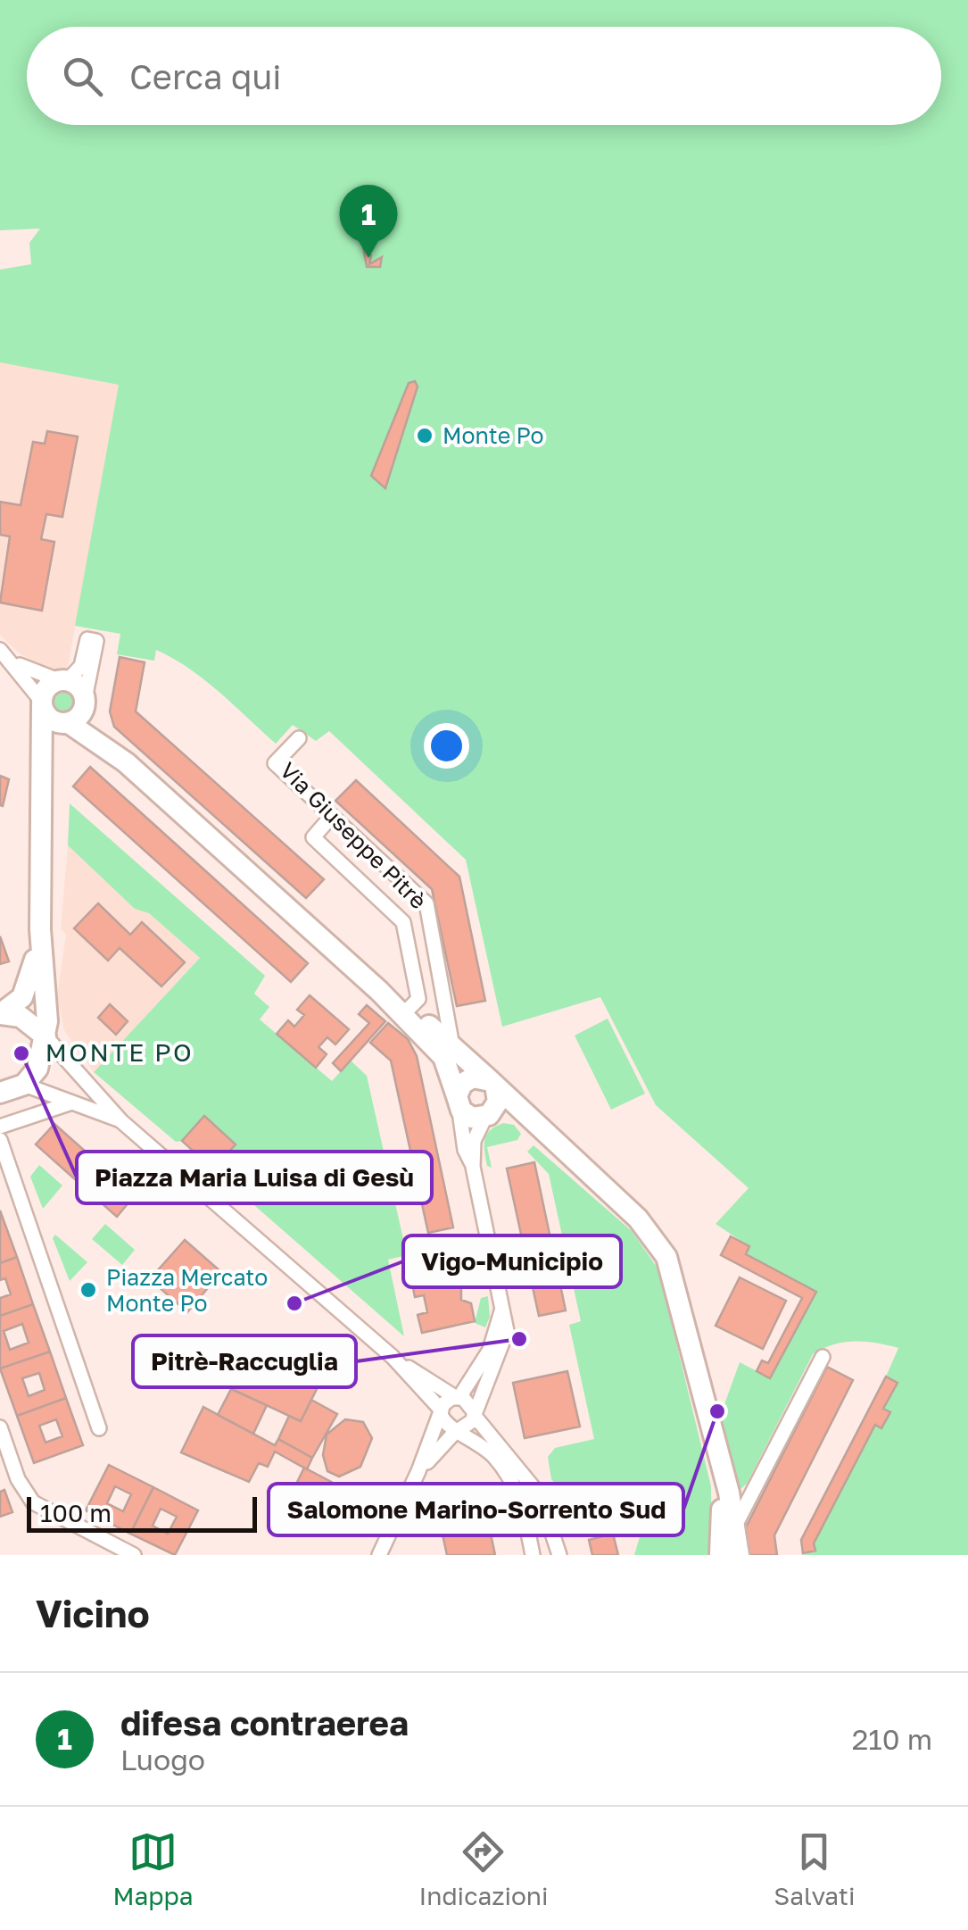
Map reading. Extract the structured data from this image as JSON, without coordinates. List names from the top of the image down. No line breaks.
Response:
{"streets":{"street":["Via Giuseppe Pitrè"]},"districts":["MONTE PO"],"places":["Monte Po","Piazza Maria Luisa di Gesù","Piazza Mercato Monte Po","Vigo-Municipio","Pitrè-Raccuglia","Salomone Marino-Sorrento Sud"],"scale_bar":"100 m","page":{"search":"Cerca qui","pins":"1","scale":"100 m","heading":"Vicino","list":[{"mark":"1","name":"difesa contraerea","note":"Luogo","value":"210 m"}],"nav":["Mappa","Indicazioni","Salvati"]}}
